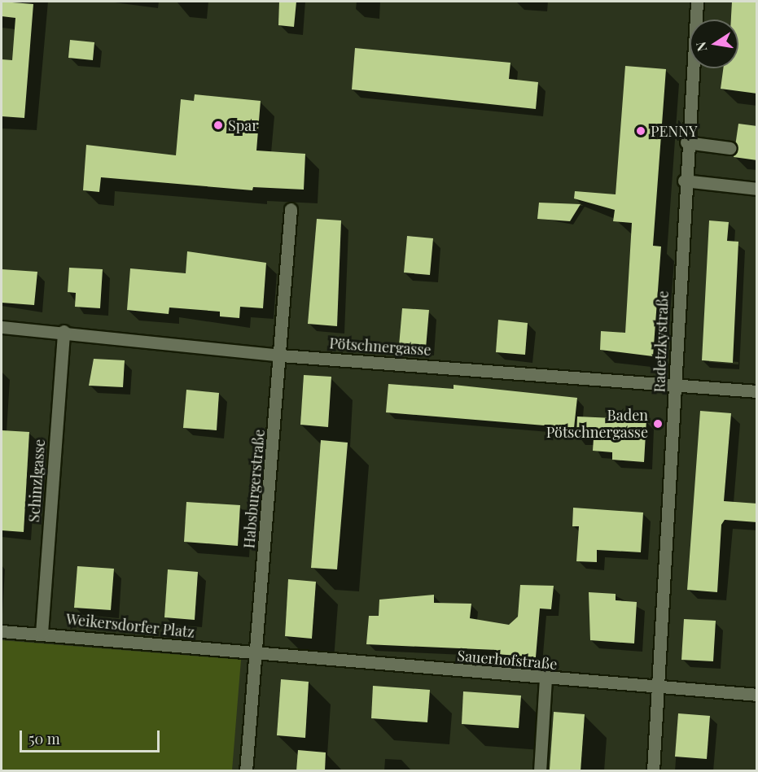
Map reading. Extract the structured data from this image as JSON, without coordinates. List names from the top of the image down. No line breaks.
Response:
{"streets":{"street":["Radetzkystraße","Pötschnergasse","Schinzlgasse","Habsburgerstraße","Weikersdorfer Platz","Sauerhofstraße"]},"crossings":[["Radetzkystraße","Pötschnergasse"],["Radetzkystraße","Sauerhofstraße"],["Pötschnergasse","Schinzlgasse"],["Pötschnergasse","Habsburgerstraße"],["Schinzlgasse","Weikersdorfer Platz"],["Habsburgerstraße","Weikersdorfer Platz"],["Habsburgerstraße","Sauerhofstraße"],["Weikersdorfer Platz","Sauerhofstraße"]],"places":["Spar","PENNY","Baden Pötschnergasse"],"scale_bar":"50 m","north":"left"}
